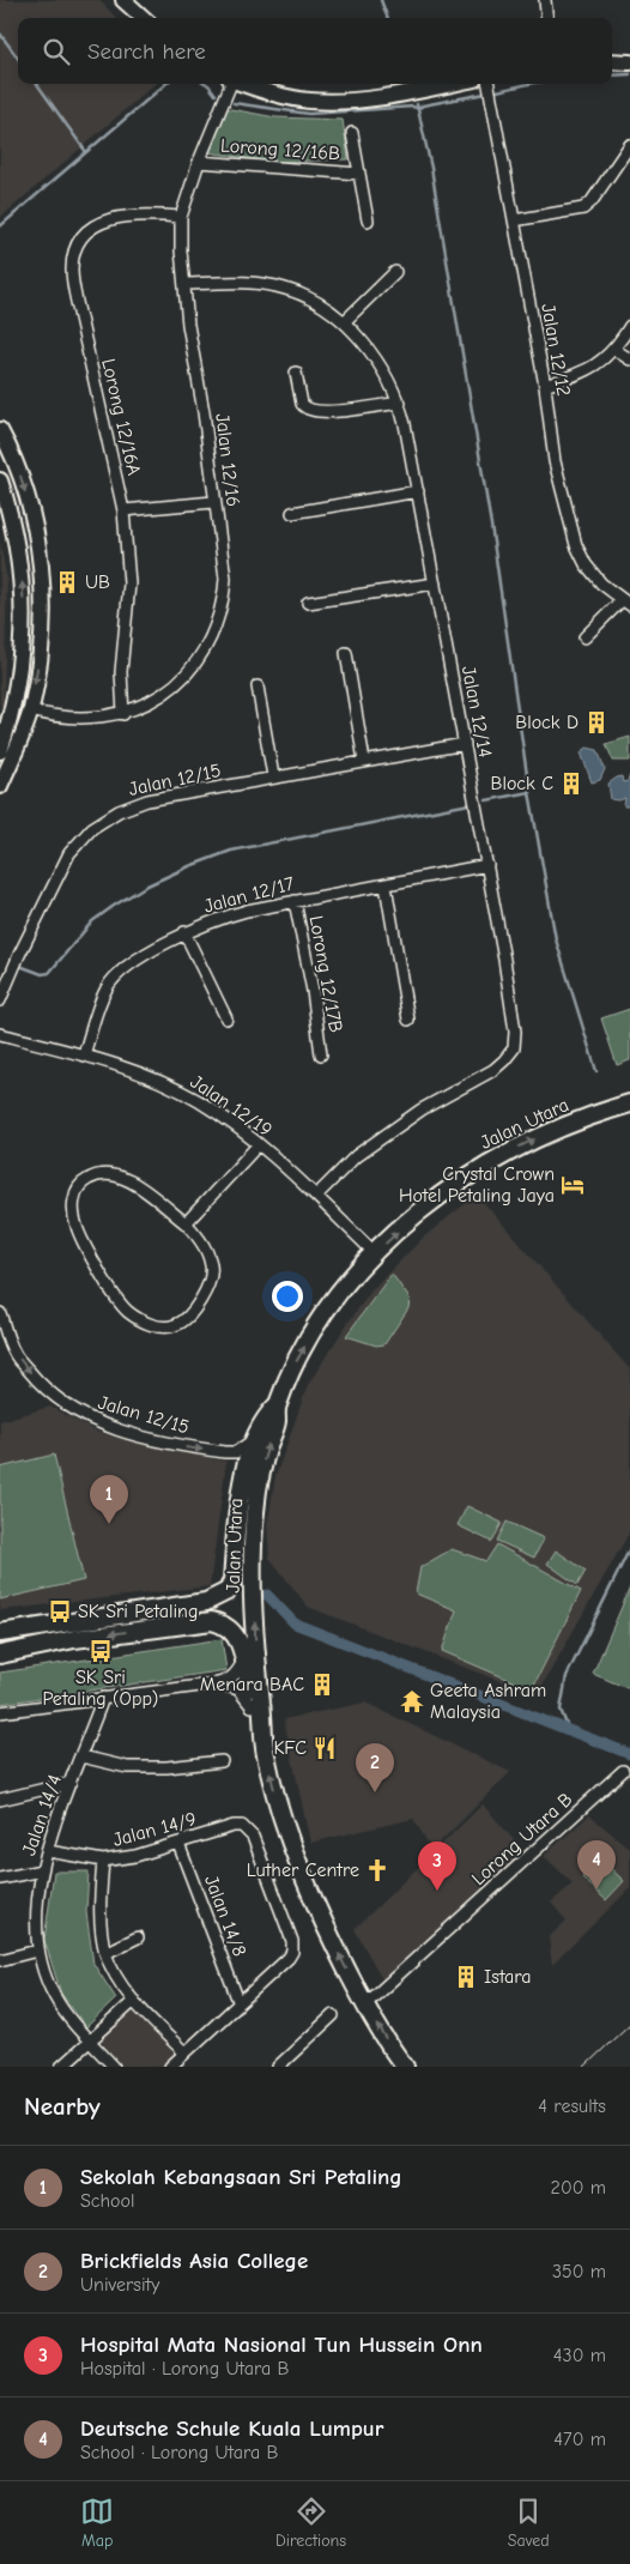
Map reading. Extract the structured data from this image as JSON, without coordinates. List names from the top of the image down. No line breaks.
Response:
{"streets":{"main road":["Jalan Utara"],"street":["Lorong 12/16B","Jalan 12/12","Lorong 12/16A","Jalan 12/16","Jalan 12/14","Jalan 12/15","Jalan 12/17","Lorong 12/17B","Jalan 12/19","Jalan 14/4","Jalan 14/9","Lorong Utara B","Jalan 14/8"]},"crossings":[["Lorong 12/16B","Jalan 12/16"],["Lorong 12/16A","Jalan 12/16"],["Jalan 12/16","Jalan 12/14"],["Jalan 12/14","Jalan 12/15"],["Jalan 12/14","Jalan 12/17"],["Jalan 12/14","Jalan 12/19"],["Jalan 12/17","Lorong 12/17B"],["Jalan 12/17","Jalan 12/19"],["Jalan 12/19","Jalan Utara"],["Jalan Utara","Lorong Utara B"],["Jalan 14/4","Jalan 14/9"],["Jalan 14/9","Jalan 14/8"]],"one_way":["Jalan Utara"],"places":{"building":["UB","Block D","Block C","Menara BAC","Istara"],"hotel":["Crystal Crown Hotel Petaling Jaya"],"bus stop":["SK Sri Petaling","SK Sri Petaling (Opp)"],"temple":["Geeta Ashram Malaysia"],"restaurant":["KFC"],"church":["Luther Centre"]},"page":{"search":"Search here","pins":["1","2","4","3"],"heading":["Nearby","4 results"],"list":[{"mark":"1","name":"Sekolah Kebangsaan Sri Petaling","note":"School","value":"200 m"},{"mark":"2","name":"Brickfields Asia College","note":"University","value":"350 m"},{"mark":"3","name":"Hospital Mata Nasional Tun Hussein Onn","note":"Hospital · Lorong Utara B","value":"430 m"},{"mark":"4","name":"Deutsche Schule Kuala Lumpur","note":"School · Lorong Utara B","value":"470 m"}],"nav":["Map","Directions","Saved"]}}
